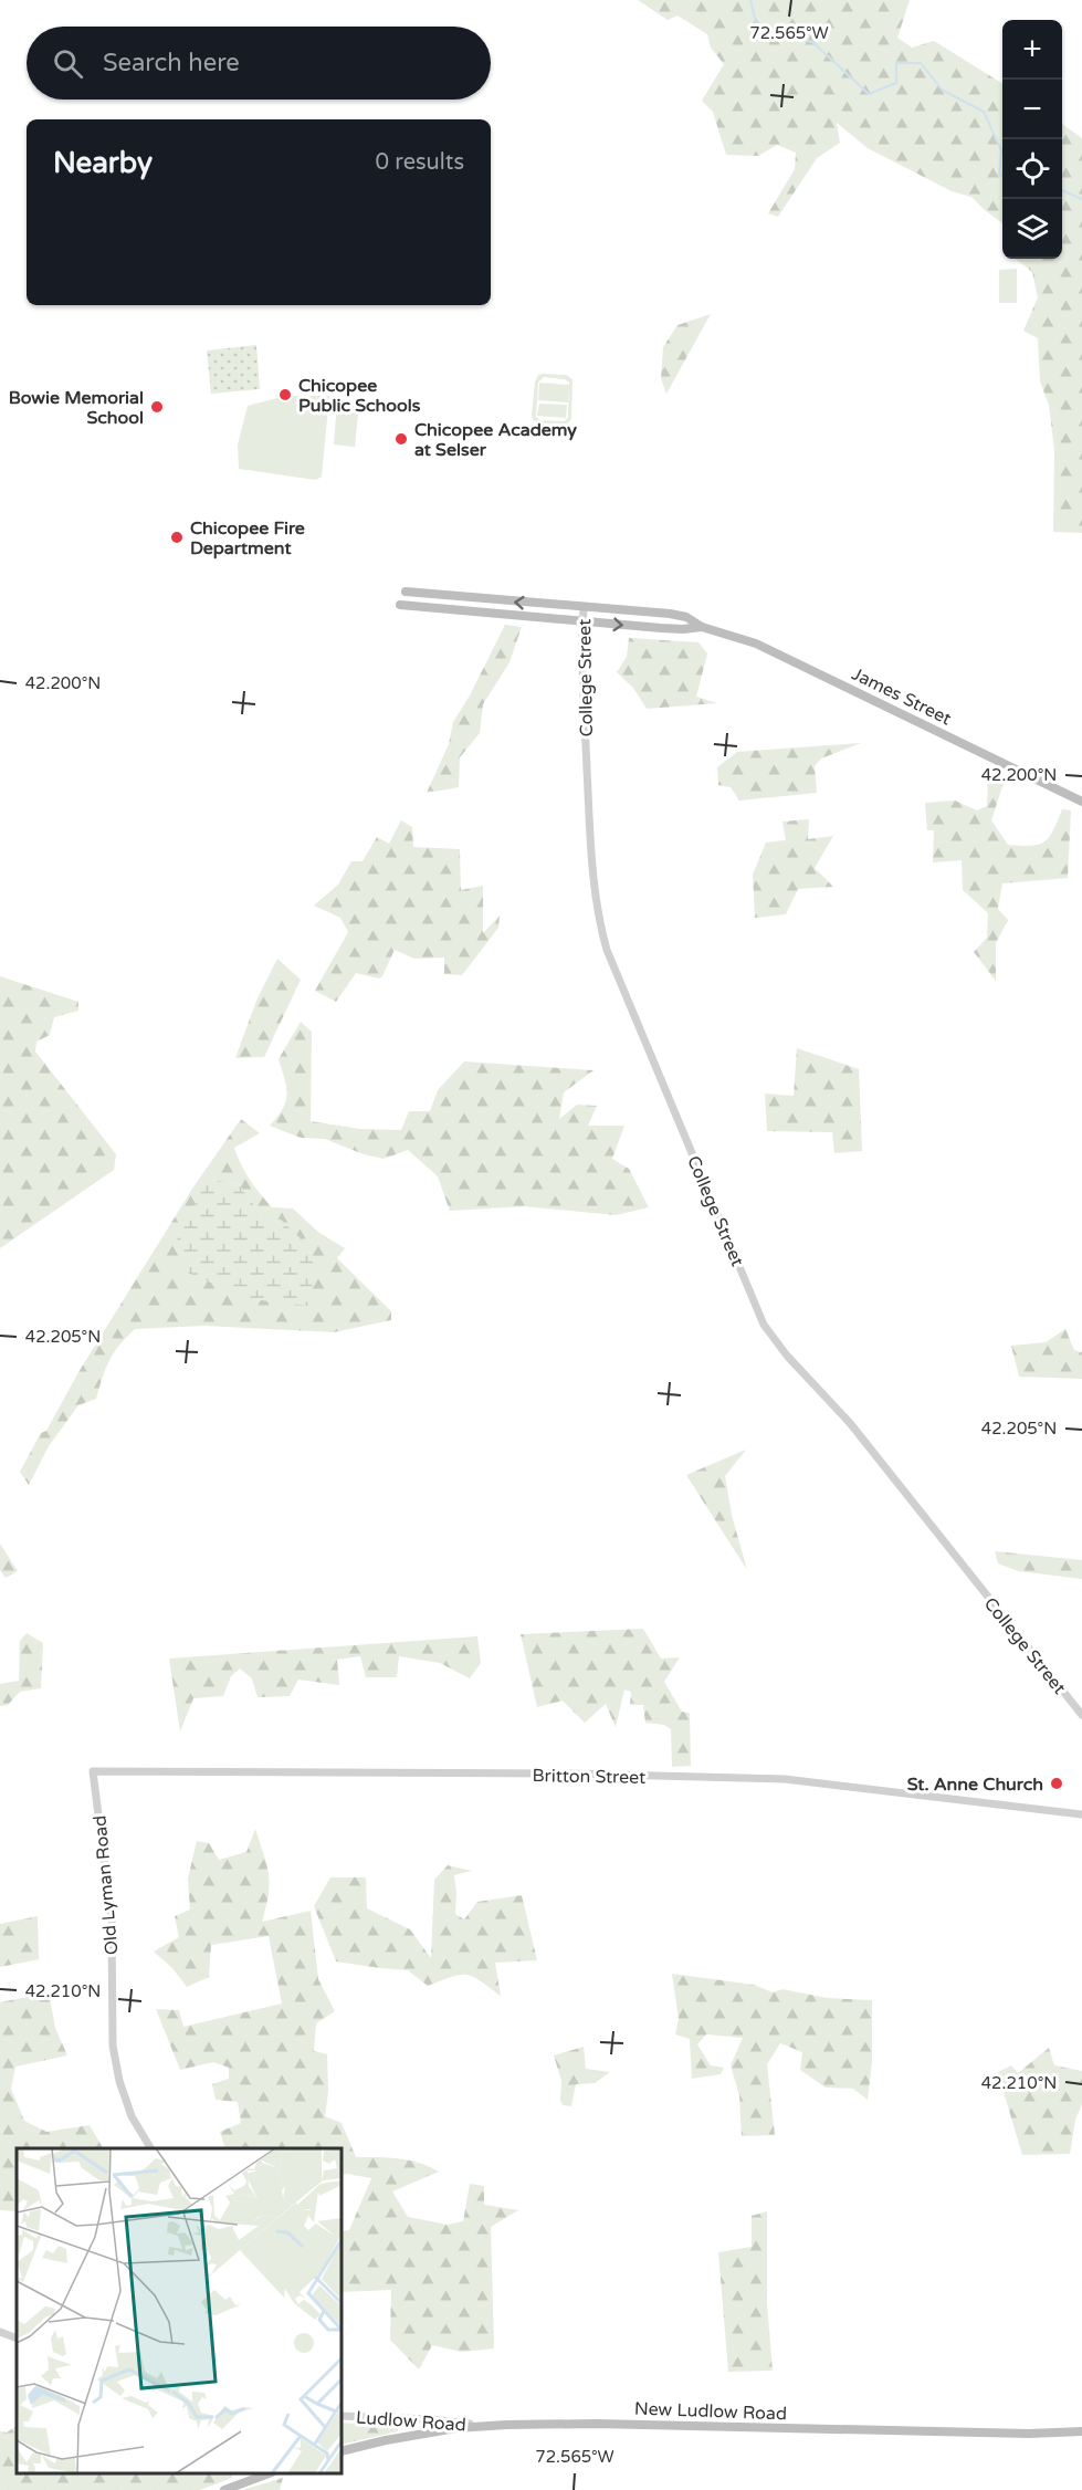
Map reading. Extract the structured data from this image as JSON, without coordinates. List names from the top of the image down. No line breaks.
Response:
{"streets":{"main road":["James Street","New Ludlow Road"],"street":["College Street","Britton Street","Old Lyman Road","Ludlow Road"]},"crossings":[["College Street","James Street"],["Britton Street","Old Lyman Road"],["New Ludlow Road","Ludlow Road"]],"places":["Chicopee Public Schools","Bowie Memorial School","Chicopee Academy at Selser","Chicopee Fire Department","St. Anne Church"],"page":{"map_buttons":["+","−"],"search":"Search here","heading":["Nearby","0 results"]},"coordinates":["72.565°W","42.200°N","42.205°N","42.210°N"]}
